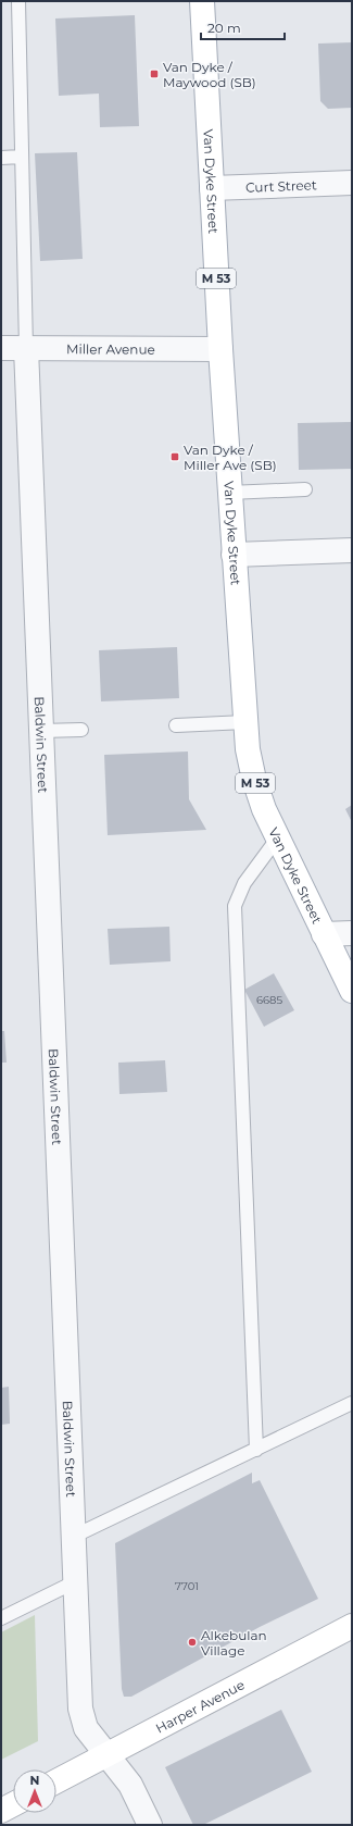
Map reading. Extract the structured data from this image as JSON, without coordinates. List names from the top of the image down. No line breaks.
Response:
{"streets":{"main road":["Van Dyke Street","M 53","Harper Avenue"],"street":["Curt Street","Miller Avenue","Baldwin Street"]},"crossings":[["Van Dyke Street","Curt Street"],["Van Dyke Street","Miller Avenue"],["Miller Avenue","Baldwin Street"],["Baldwin Street","Harper Avenue"]],"places":{"transit":["Van Dyke / Maywood (SB)","Van Dyke / Miller Ave (SB)"],"other":["Alkebulan Village"]},"house_numbers":["6685","7701"],"scale_bar":"20 m","north":"top"}
